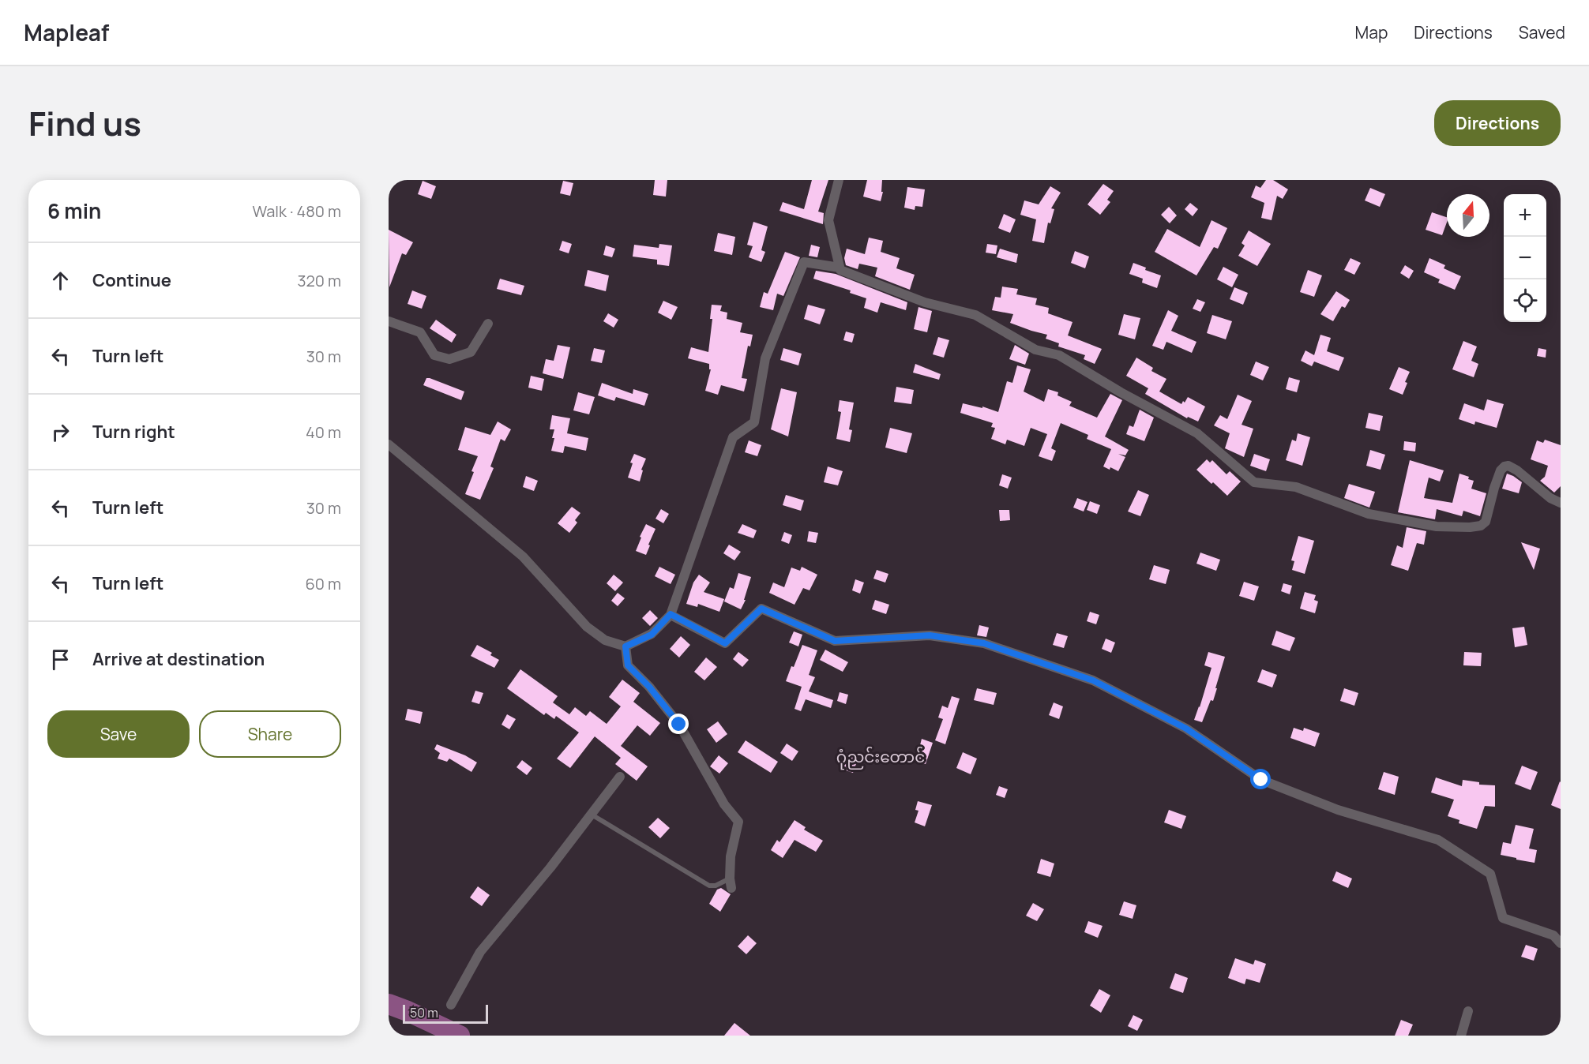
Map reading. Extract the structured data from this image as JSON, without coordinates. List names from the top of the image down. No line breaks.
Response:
{"districts":["ဂုံညင်းတောင်"],"scale_bar":"50 m","north":"top","page":{"header":"Mapleaf","nav":["Map","Directions","Saved"],"title":"Find us","buttons":["Directions",["Save","Share"]],"heading":["6 min","Walk · 480 m"],"map_buttons":["+","−"],"list":[["Continue","320 m"],["Turn left","30 m"],["Turn right","40 m"],["Turn left","30 m"],["Turn left","60 m"],"Arrive at destination"],"scale":"50 m"}}
